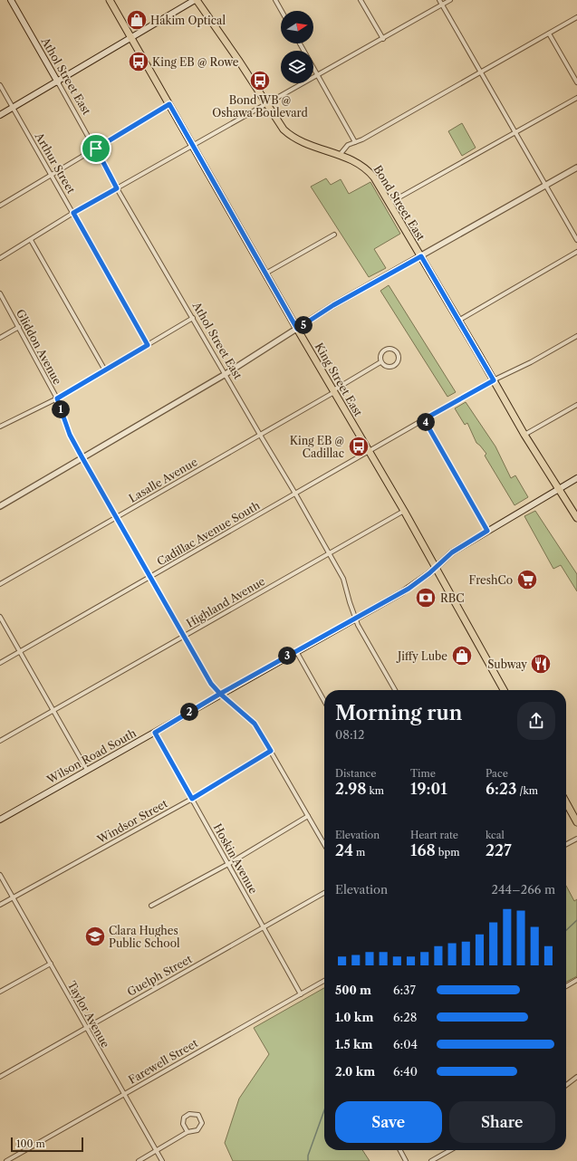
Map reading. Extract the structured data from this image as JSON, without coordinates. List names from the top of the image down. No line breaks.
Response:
{"streets":{"main road":["Athol Street East","Bond Street East","King Street East","Wilson Road South"],"street":["Arthur Street","Gliddon Avenue","Lasalle Avenue","Cadillac Avenue South","Highland Avenue","Windsor Street","Hoskin Avenue","Guelph Street","Taylor Avenue","Farewell Street"]},"crossings":[["Athol Street East","Lasalle Avenue"],["Athol Street East","Cadillac Avenue South"],["Athol Street East","Highland Avenue"],["Athol Street East","Wilson Road South"],["Bond Street East","Cadillac Avenue South"],["Bond Street East","Wilson Road South"],["Gliddon Avenue","Lasalle Avenue"],["Gliddon Avenue","Cadillac Avenue South"],["Gliddon Avenue","Highland Avenue"],["Gliddon Avenue","Wilson Road South"],["Gliddon Avenue","Windsor Street"],["King Street East","Lasalle Avenue"],["King Street East","Cadillac Avenue South"],["King Street East","Highland Avenue"],["King Street East","Wilson Road South"],["Wilson Road South","Hoskin Avenue"],["Windsor Street","Hoskin Avenue"],["Windsor Street","Taylor Avenue"],["Hoskin Avenue","Guelph Street"],["Hoskin Avenue","Farewell Street"],["Guelph Street","Taylor Avenue"],["Taylor Avenue","Farewell Street"]],"places":{"shop":["Hakim Optical","Jiffy Lube"],"bus stop":["King EB @ Rowe","Bond WB @ Oshawa Boulevard","King EB @ Cadillac"],"supermarket":["FreshCo"],"bank":["RBC"],"restaurant":["Subway"],"school or university":["Clara Hughes Public School"]},"scale_bar":"100 m","north":"right","page":{"pins":["5","1","4","3","2"],"heading":["Morning run","08:12"],"stats":[["Distance","2.98 km"],["Time","19:01"],["Pace","6:23 /km"],["Elevation","24 m"],["Heart rate","168 bpm"],["kcal","227"]],"chart":["Elevation","244–266 m"],"list":[{"name":"500 m","note":"6:37"},{"name":"1.0 km","note":"6:28"},{"name":"1.5 km","note":"6:04"},{"name":"2.0 km","note":"6:40"}],"buttons":["Save","Share"],"scale":"100 m"}}
